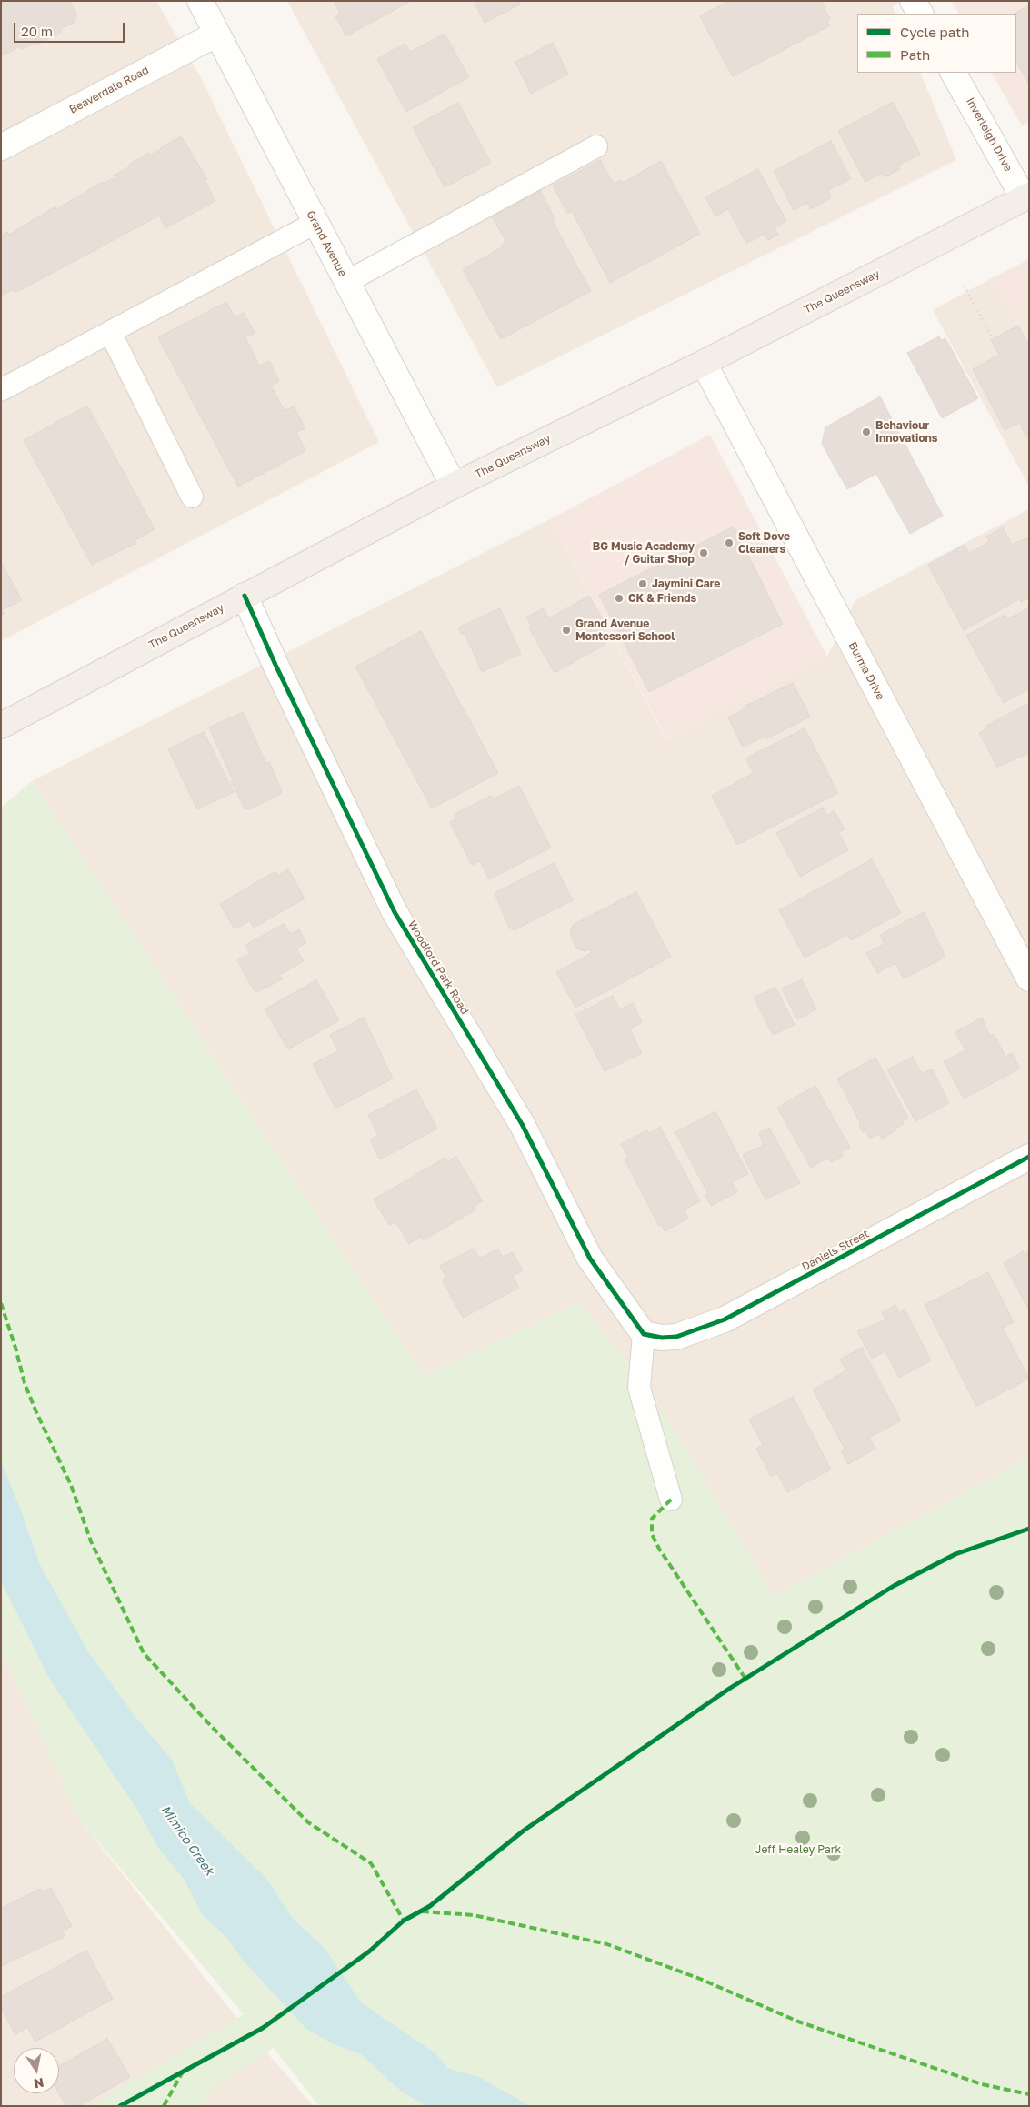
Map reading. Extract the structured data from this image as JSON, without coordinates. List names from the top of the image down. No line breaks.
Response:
{"streets":{"main road":["The Queensway"],"street":["Beaverdale Road","Inverleigh Drive","Grand Avenue","Burma Drive","Woodford Park Road","Daniels Street"]},"crossings":[["Beaverdale Road","Grand Avenue"],["Inverleigh Drive","The Queensway"],["Grand Avenue","The Queensway"],["The Queensway","Burma Drive"],["The Queensway","Woodford Park Road"],["Woodford Park Road","Daniels Street"]],"water":["Mimico Creek"],"parks":["Jeff Healey Park"],"places":["Behaviour Innovations","Soft Dove Cleaners","BG Music Academy / Guitar Shop","Jaymini Care","CK & Friends","Grand Avenue Montessori School"],"legend":["Cycle path","Path"],"scale_bar":"20 m","north":"bottom"}
